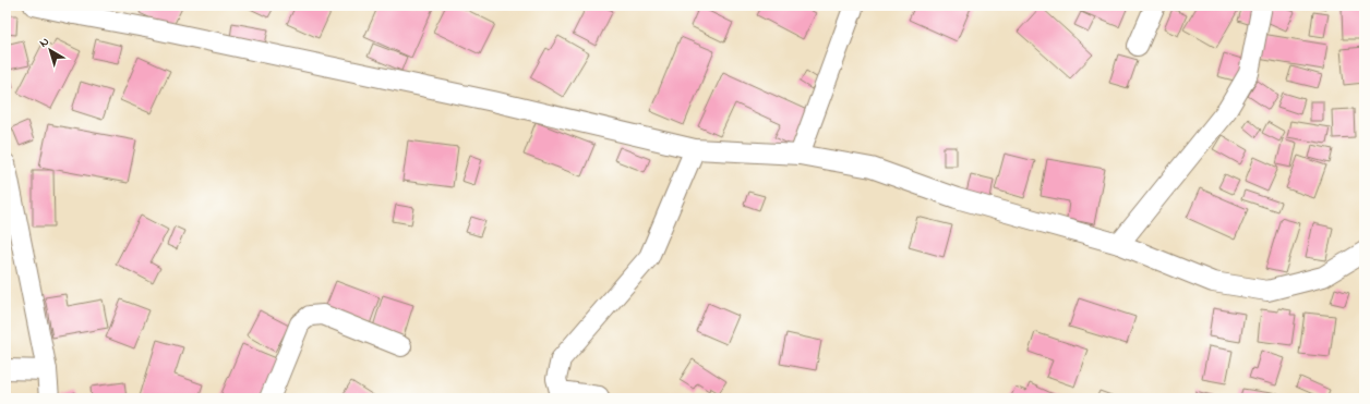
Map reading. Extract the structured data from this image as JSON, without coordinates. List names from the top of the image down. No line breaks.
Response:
{"north":"top left"}
